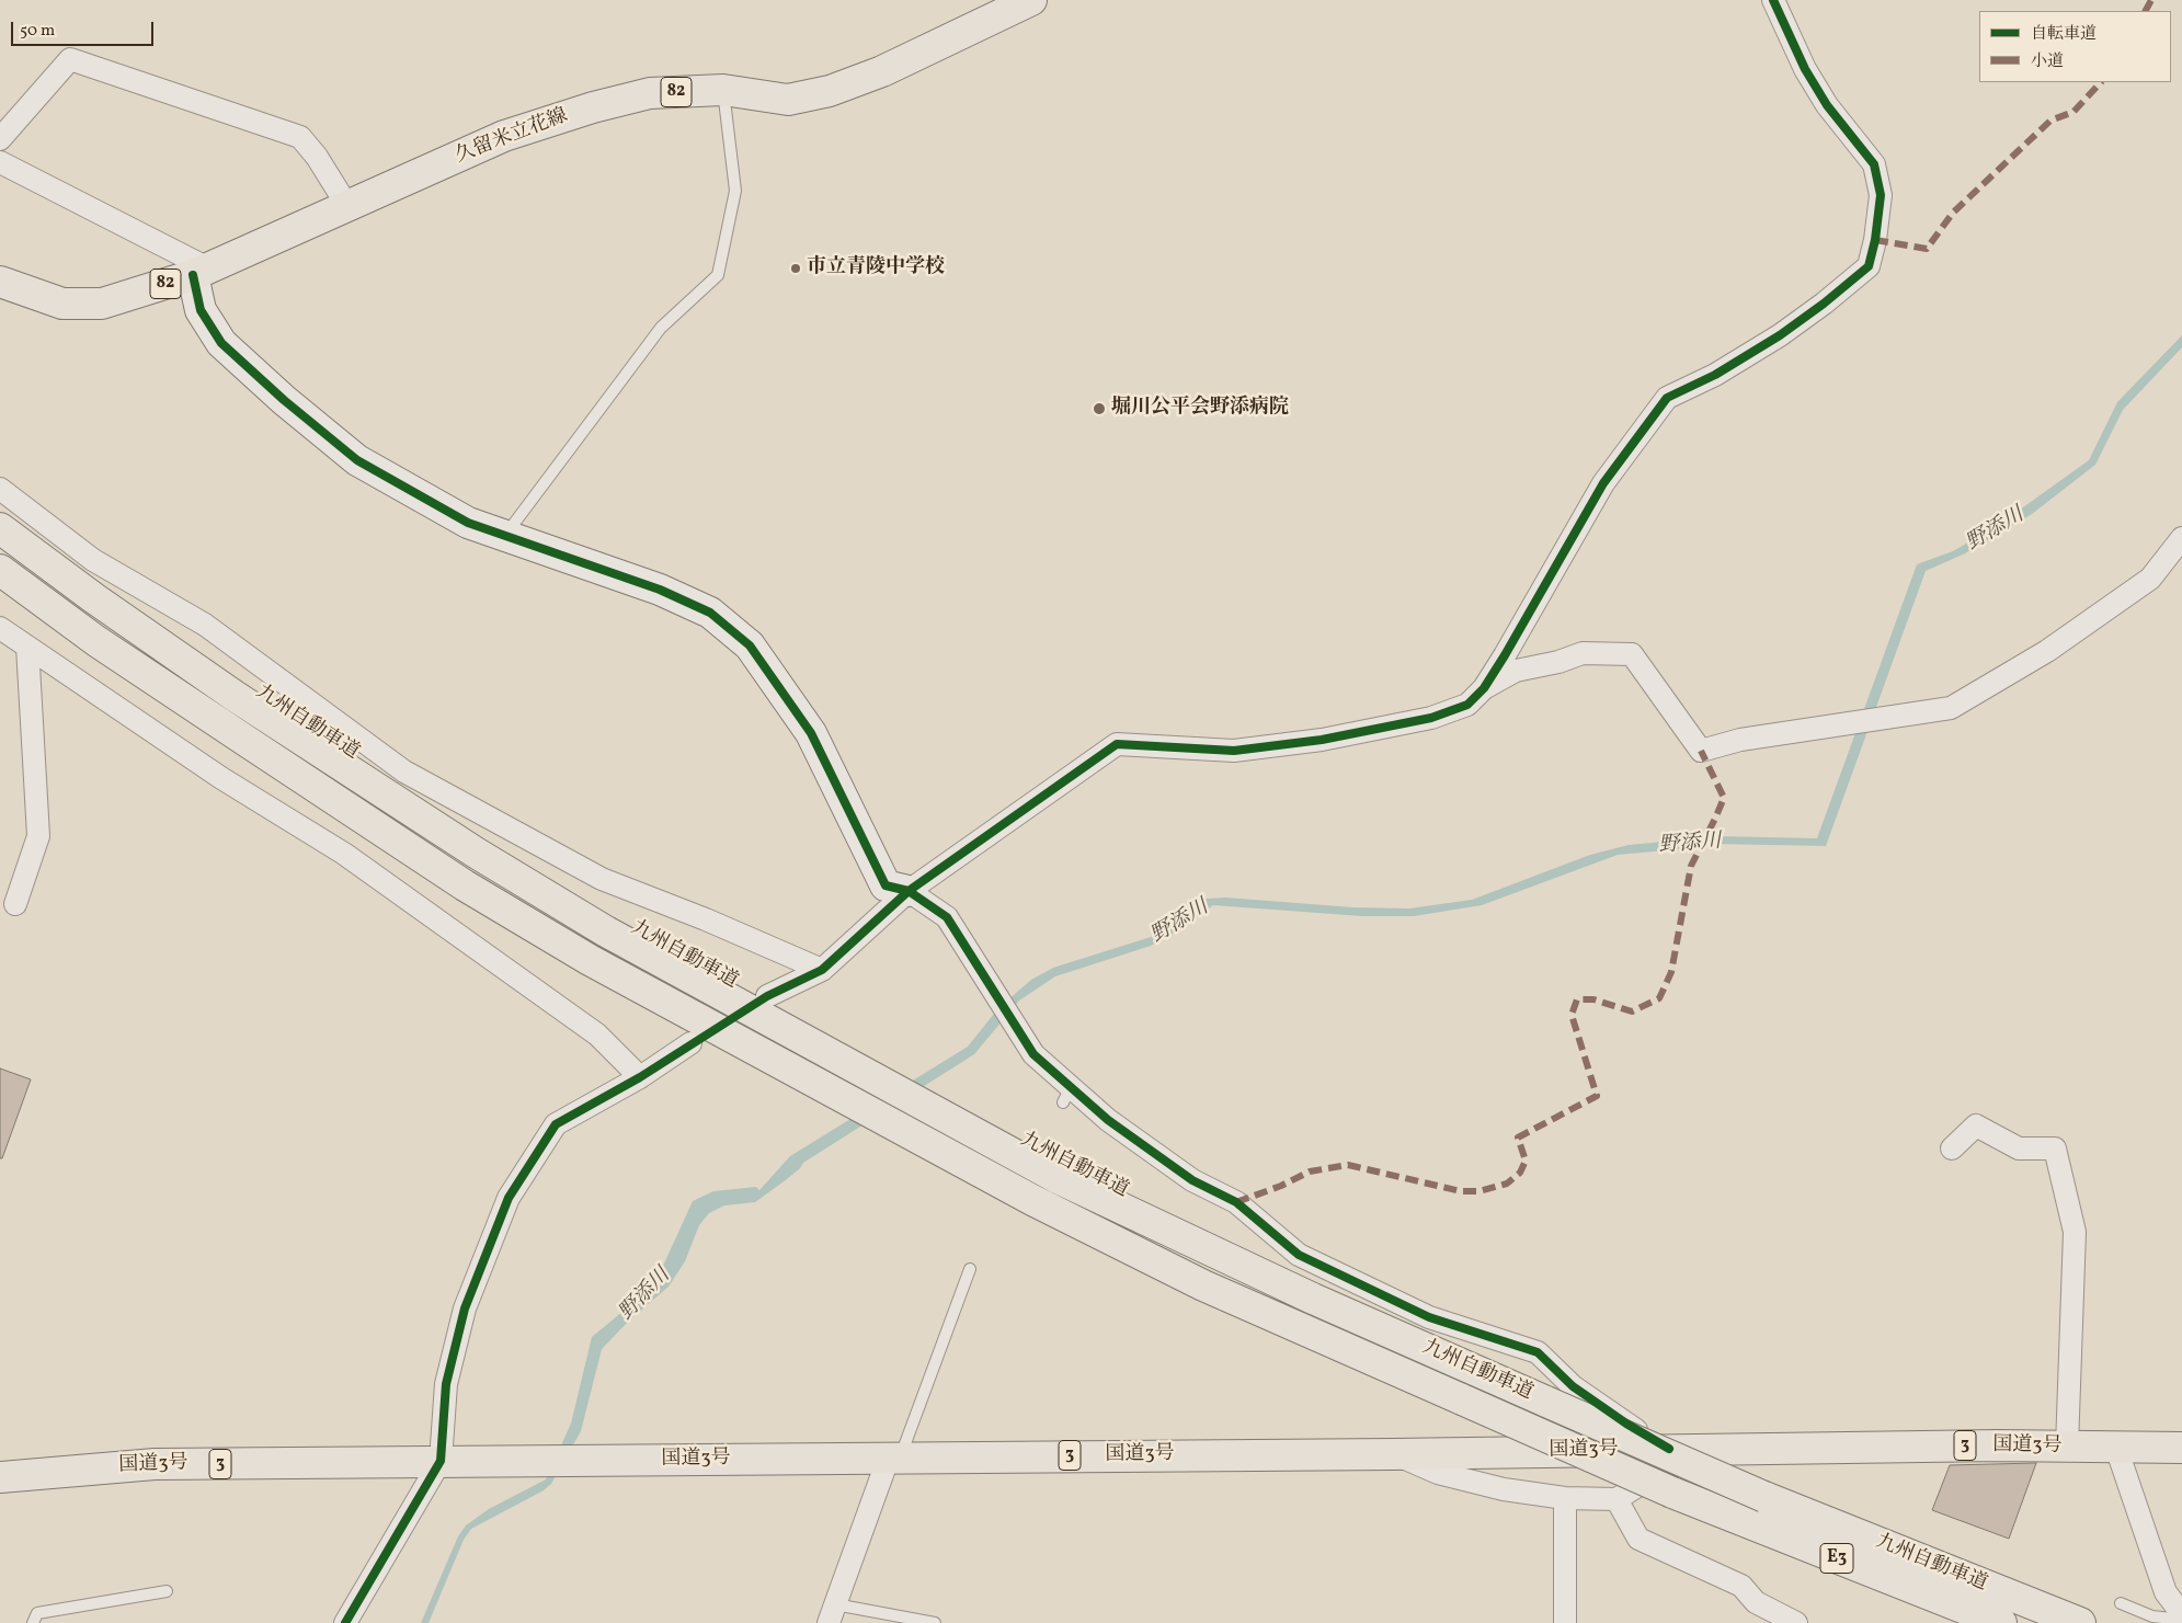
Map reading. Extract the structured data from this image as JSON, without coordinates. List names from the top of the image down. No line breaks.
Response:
{"streets":{"main road":["82","久留米立花線","九州自動車道","3","国道3号","E3"]},"water":["野添川"],"places":["市立青陵中学校","堀川公平会野添病院"],"legend":["自転車道","小道"],"scale_bar":"50 m"}
